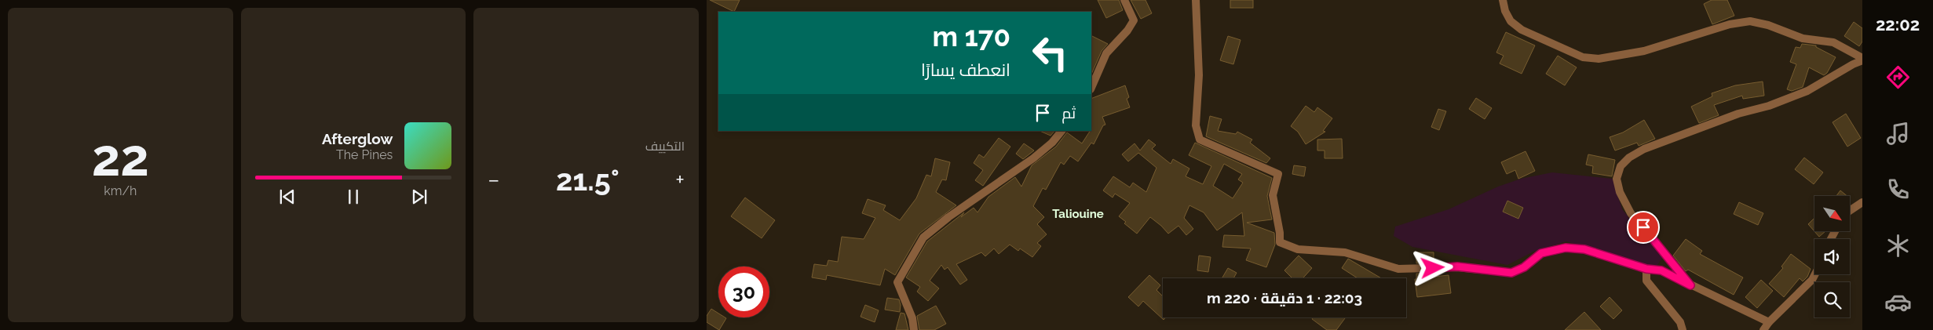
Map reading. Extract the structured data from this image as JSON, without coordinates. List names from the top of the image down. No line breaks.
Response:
{"districts":["Taliouine"],"north":"bottom right","page":{"tabs":"22:02","tile":["التكييف",["22","km/h"]],"turn":["170 m","انعطف يسارًا"],"then":"ثم","song":["Afterglow","The Pines"],"heat":["−","21.5°","+"],"limit":"30","trip":"22:03 · 1 دقيقة · 220 m"}}
